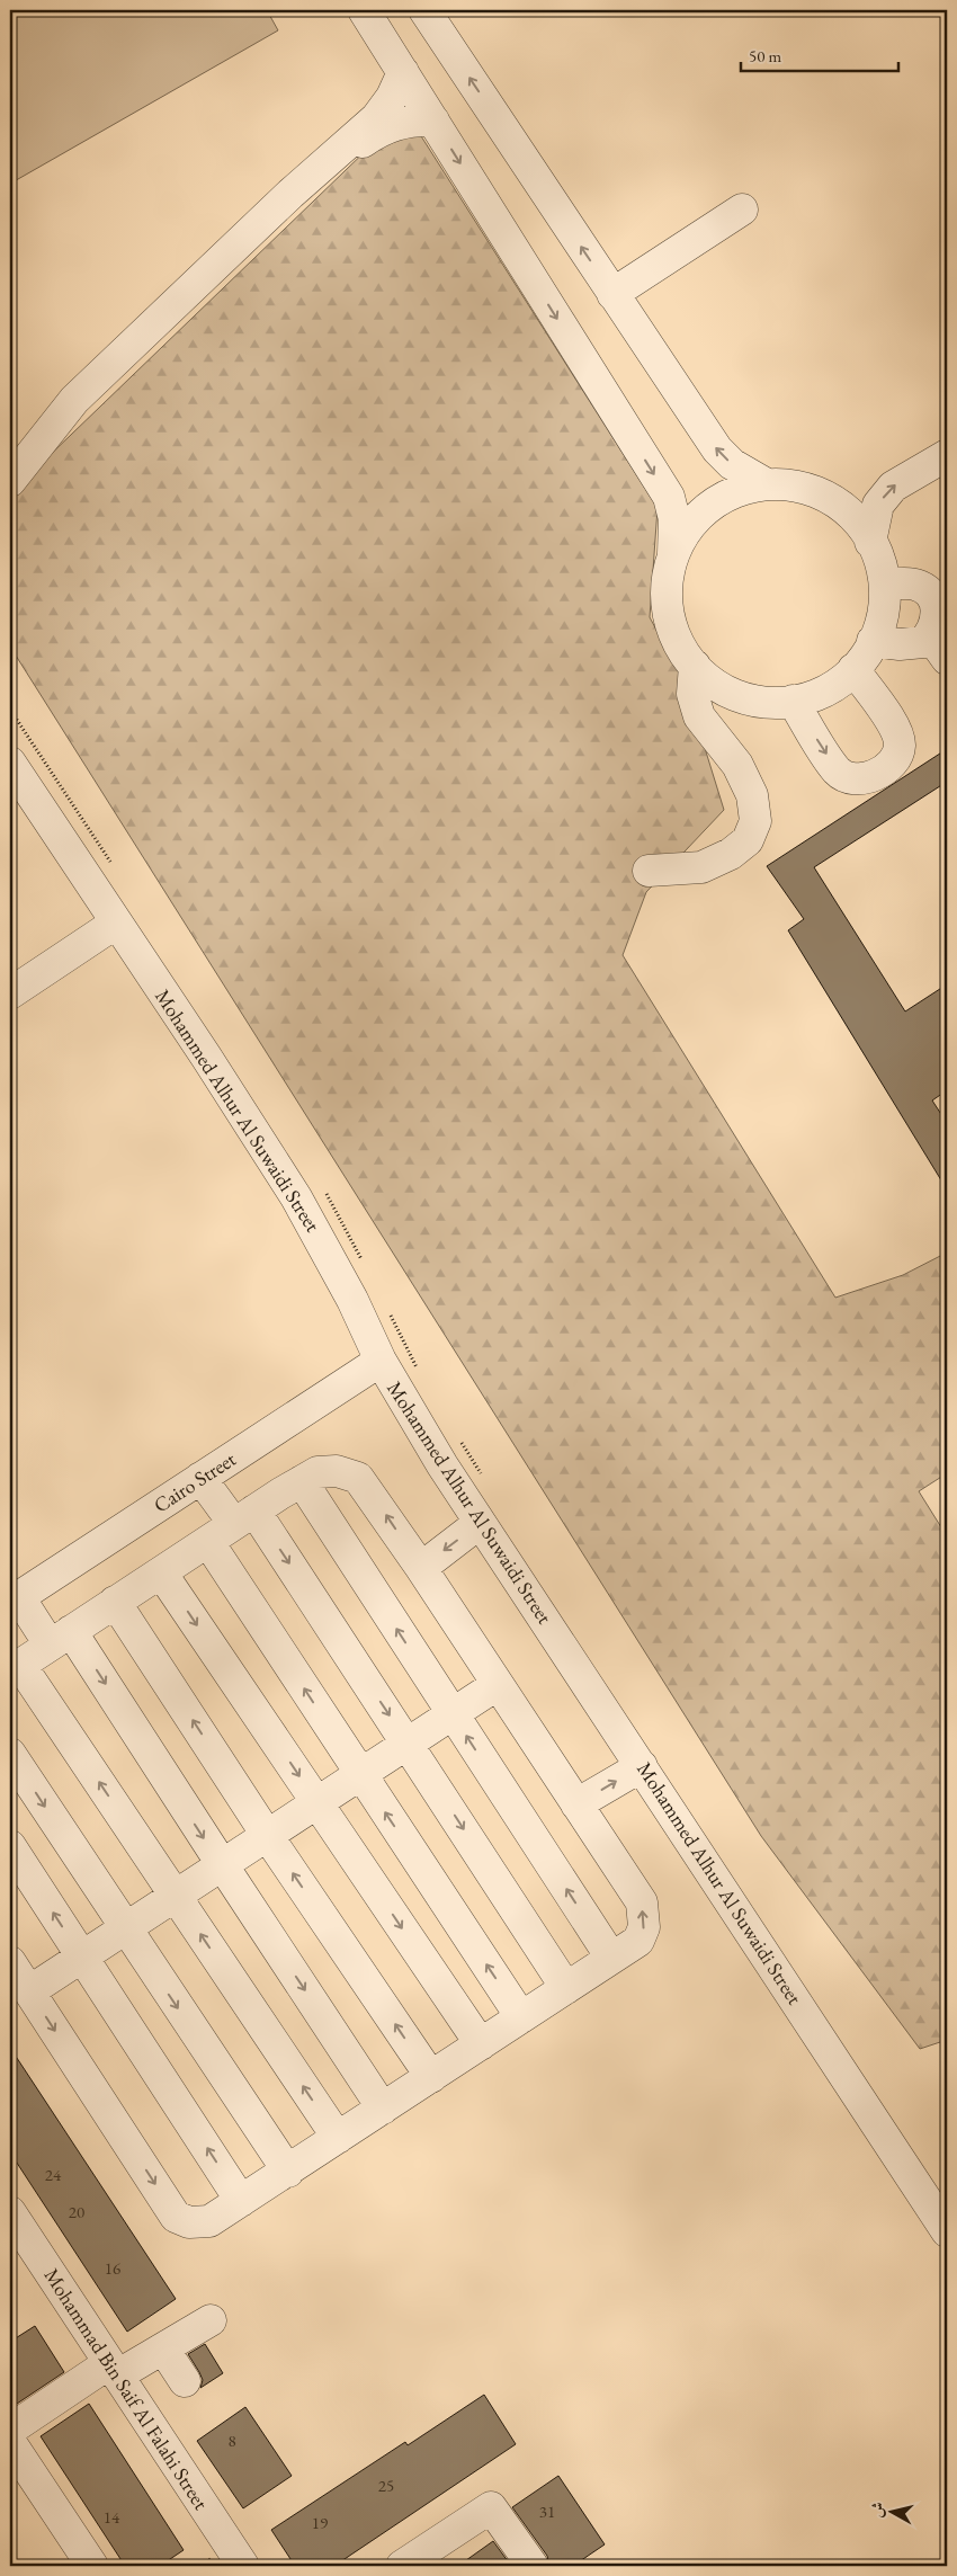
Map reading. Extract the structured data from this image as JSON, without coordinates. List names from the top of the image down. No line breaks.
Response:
{"streets":{"street":["Mohammed Alhur Al Suwaidi Street","Cairo Street","Mohammad Bin Saif Al Falahi Street"]},"crossings":[["Mohammed Alhur Al Suwaidi Street","Cairo Street"]],"house_numbers":["24","20","16","8","25","31","14","19"],"scale_bar":"50 m","north":"left"}
